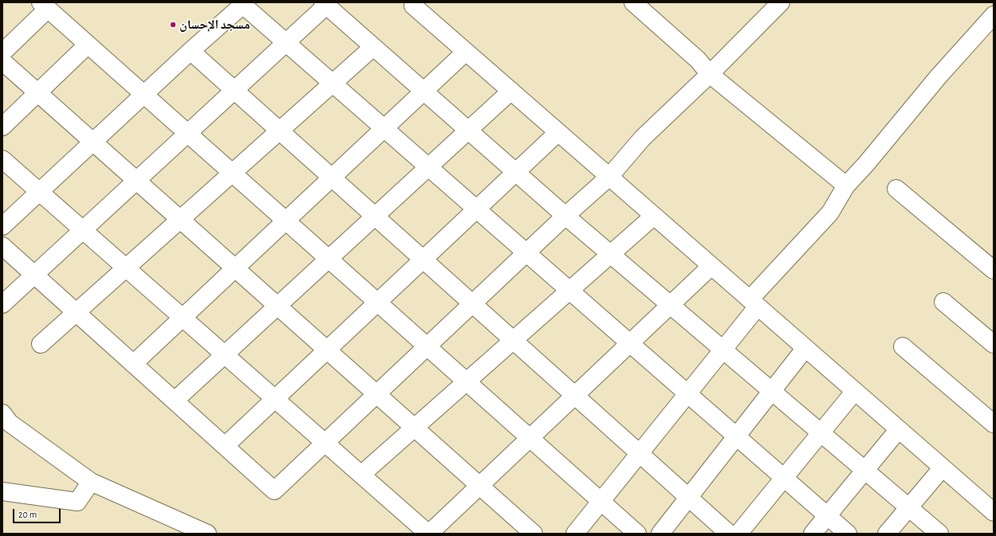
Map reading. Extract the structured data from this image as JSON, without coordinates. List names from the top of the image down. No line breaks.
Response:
{"places":["مسجد الإحسان"],"scale_bar":"20 m"}
